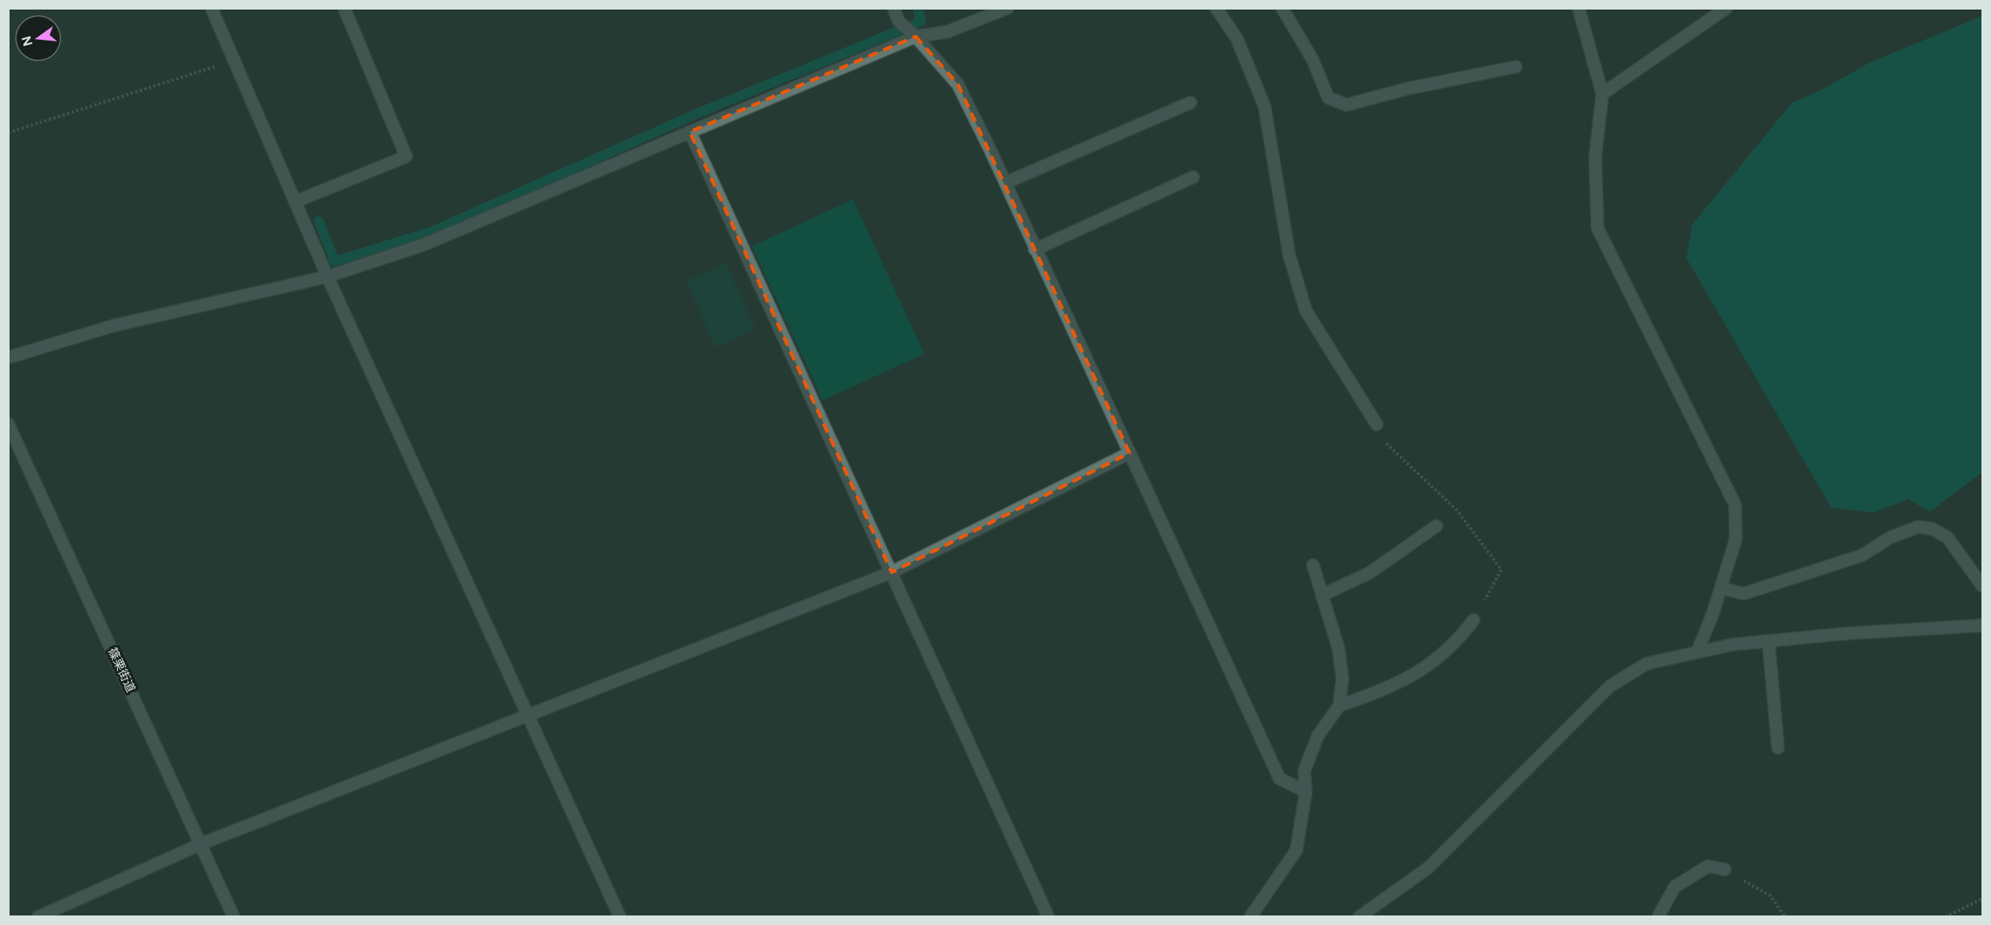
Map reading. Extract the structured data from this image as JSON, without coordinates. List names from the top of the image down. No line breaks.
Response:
{"streets":{"street":["篠栗街道"]},"north":"left"}
